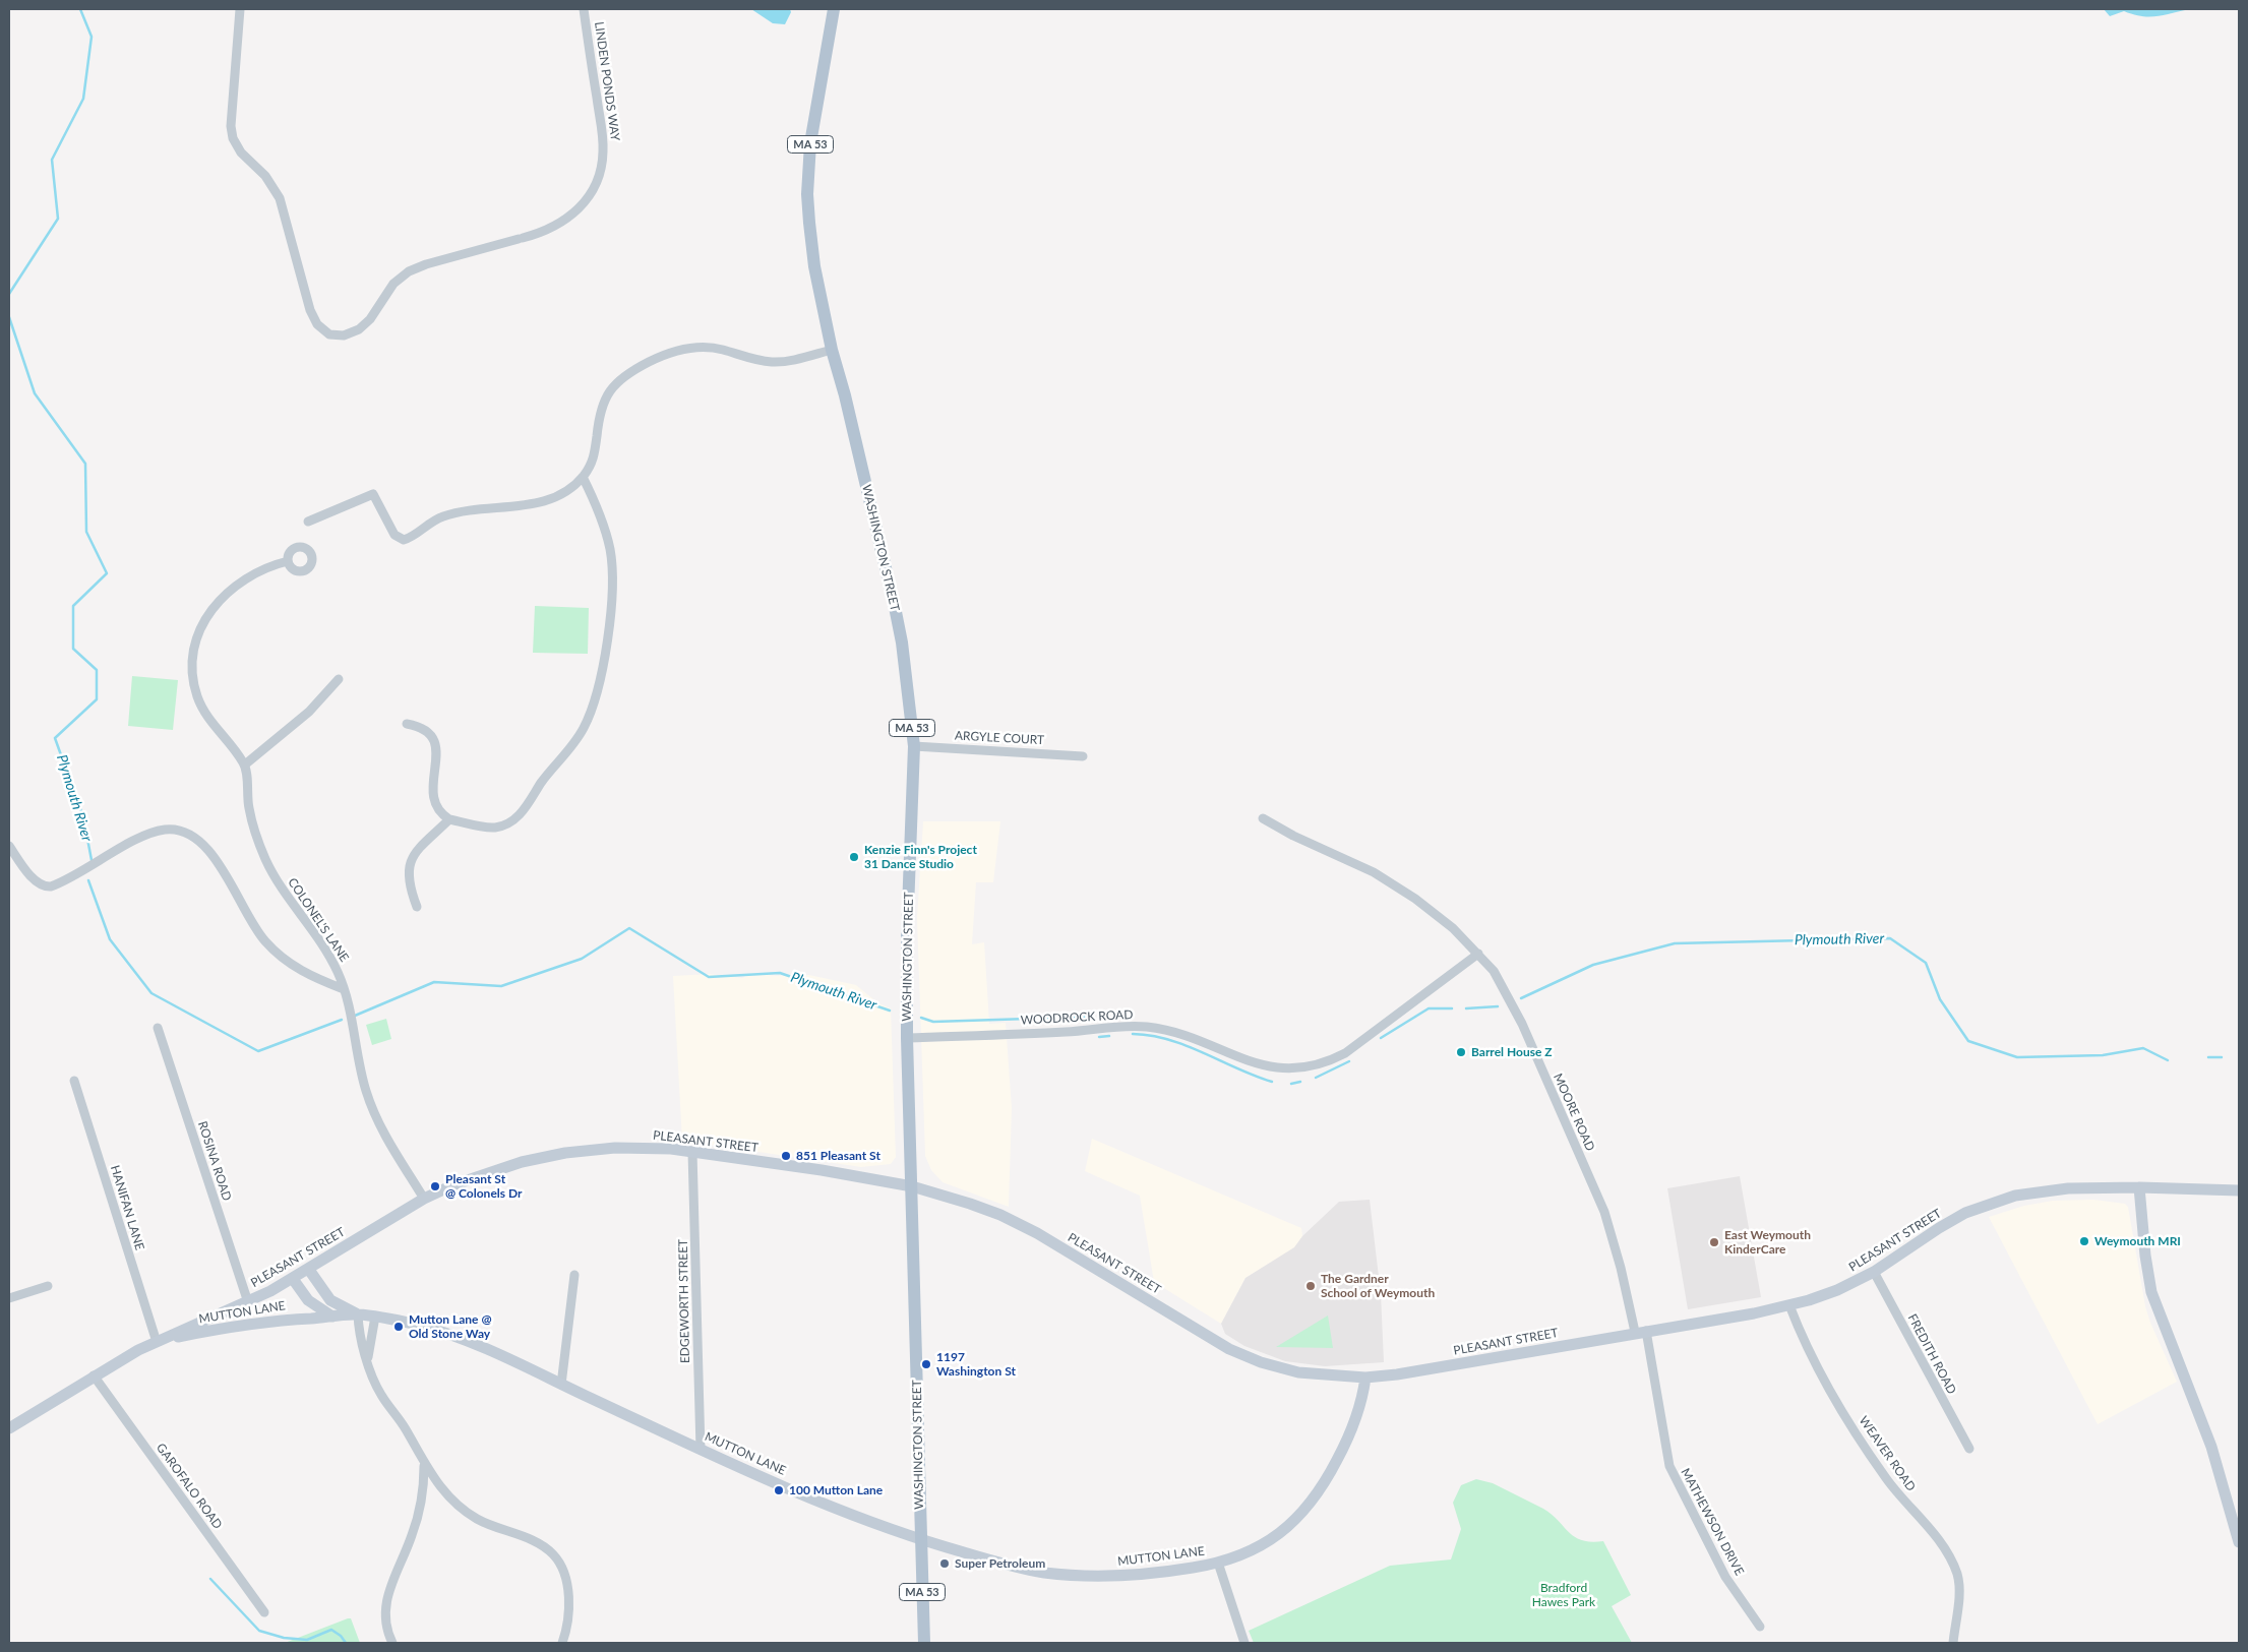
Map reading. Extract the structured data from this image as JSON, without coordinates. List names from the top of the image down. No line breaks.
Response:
{"streets":{"main road":["MA 53","WASHINGTON STREET","PLEASANT STREET","MUTTON LANE"],"street":["LINDEN PONDS WAY","ARGYLE COURT","COLONEL'S LANE","WOODROCK ROAD","MOORE ROAD","ROSINA ROAD","HANIFAN LANE","EDGEWORTH STREET","FREDITH ROAD","WEAVER ROAD","GAROFALO ROAD","MATHEWSON DRIVE"]},"crossings":[["WASHINGTON STREET","ARGYLE COURT"],["WASHINGTON STREET","WOODROCK ROAD"],["WASHINGTON STREET","PLEASANT STREET"],["WASHINGTON STREET","MUTTON LANE"],["COLONEL'S LANE","PLEASANT STREET"],["WOODROCK ROAD","MOORE ROAD"],["MOORE ROAD","PLEASANT STREET"],["MOORE ROAD","MATHEWSON DRIVE"],["PLEASANT STREET","ROSINA ROAD"],["PLEASANT STREET","HANIFAN LANE"],["PLEASANT STREET","EDGEWORTH STREET"],["PLEASANT STREET","MUTTON LANE"],["PLEASANT STREET","FREDITH ROAD"],["PLEASANT STREET","WEAVER ROAD"],["PLEASANT STREET","GAROFALO ROAD"],["PLEASANT STREET","MATHEWSON DRIVE"],["HANIFAN LANE","MUTTON LANE"],["EDGEWORTH STREET","MUTTON LANE"]],"water":["Plymouth River"],"parks":["Bradford Hawes Park"],"places":["Kenzie Finn's Project 31 Dance Studio","Barrel House Z","851 Pleasant St","Pleasant St @ Colonels Dr","Weymouth MRI","East Weymouth KinderCare","The Gardner School of Weymouth","Mutton Lane @ Old Stone Way","1197 Washington St","100 Mutton Lane","Super Petroleum"]}
